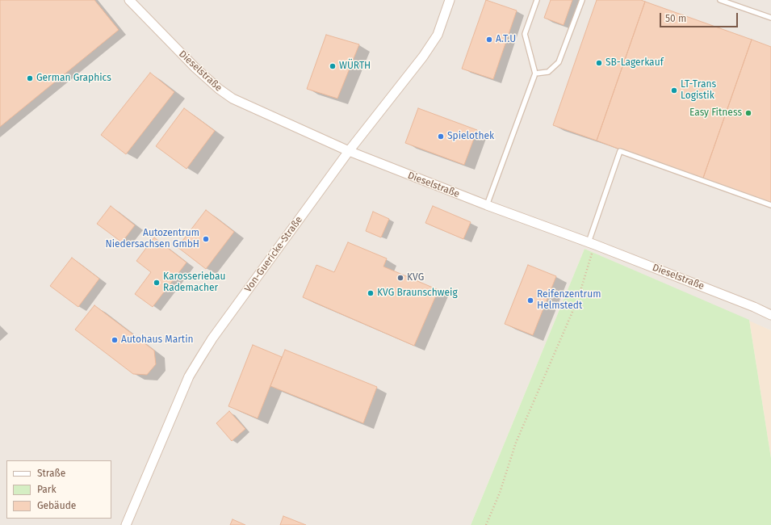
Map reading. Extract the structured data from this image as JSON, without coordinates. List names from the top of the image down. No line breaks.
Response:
{"streets":{"street":["Dieselstraße","Von-Guericke-Straße"]},"crossings":[["Dieselstraße","Von-Guericke-Straße"]],"places":["A.T.U","SB-Lagerkauf","WÜRTH","German Graphics","LT-Trans Logistik","Easy Fitness","Spielothek","Autozentrum Niedersachsen GmbH","KVG","Karosseriebau Rademacher","KVG Braunschweig","Reifenzentrum Helmstedt","Autohaus Martin"],"legend":["Straße","Park","Gebäude"],"scale_bar":"50 m"}
